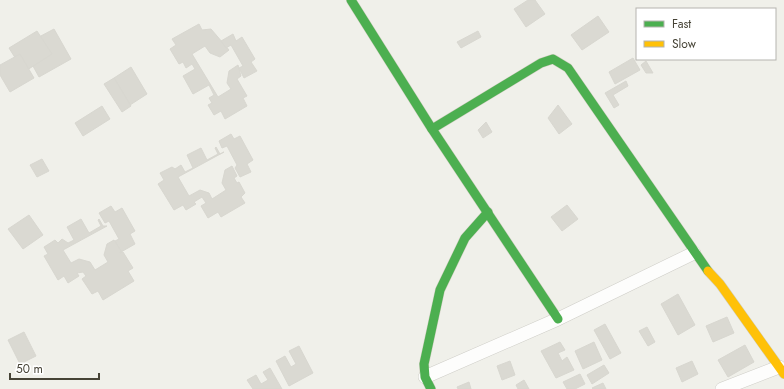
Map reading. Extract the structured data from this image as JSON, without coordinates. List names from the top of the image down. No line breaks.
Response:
{"legend":["Fast","Slow"],"scale_bar":"50 m"}
